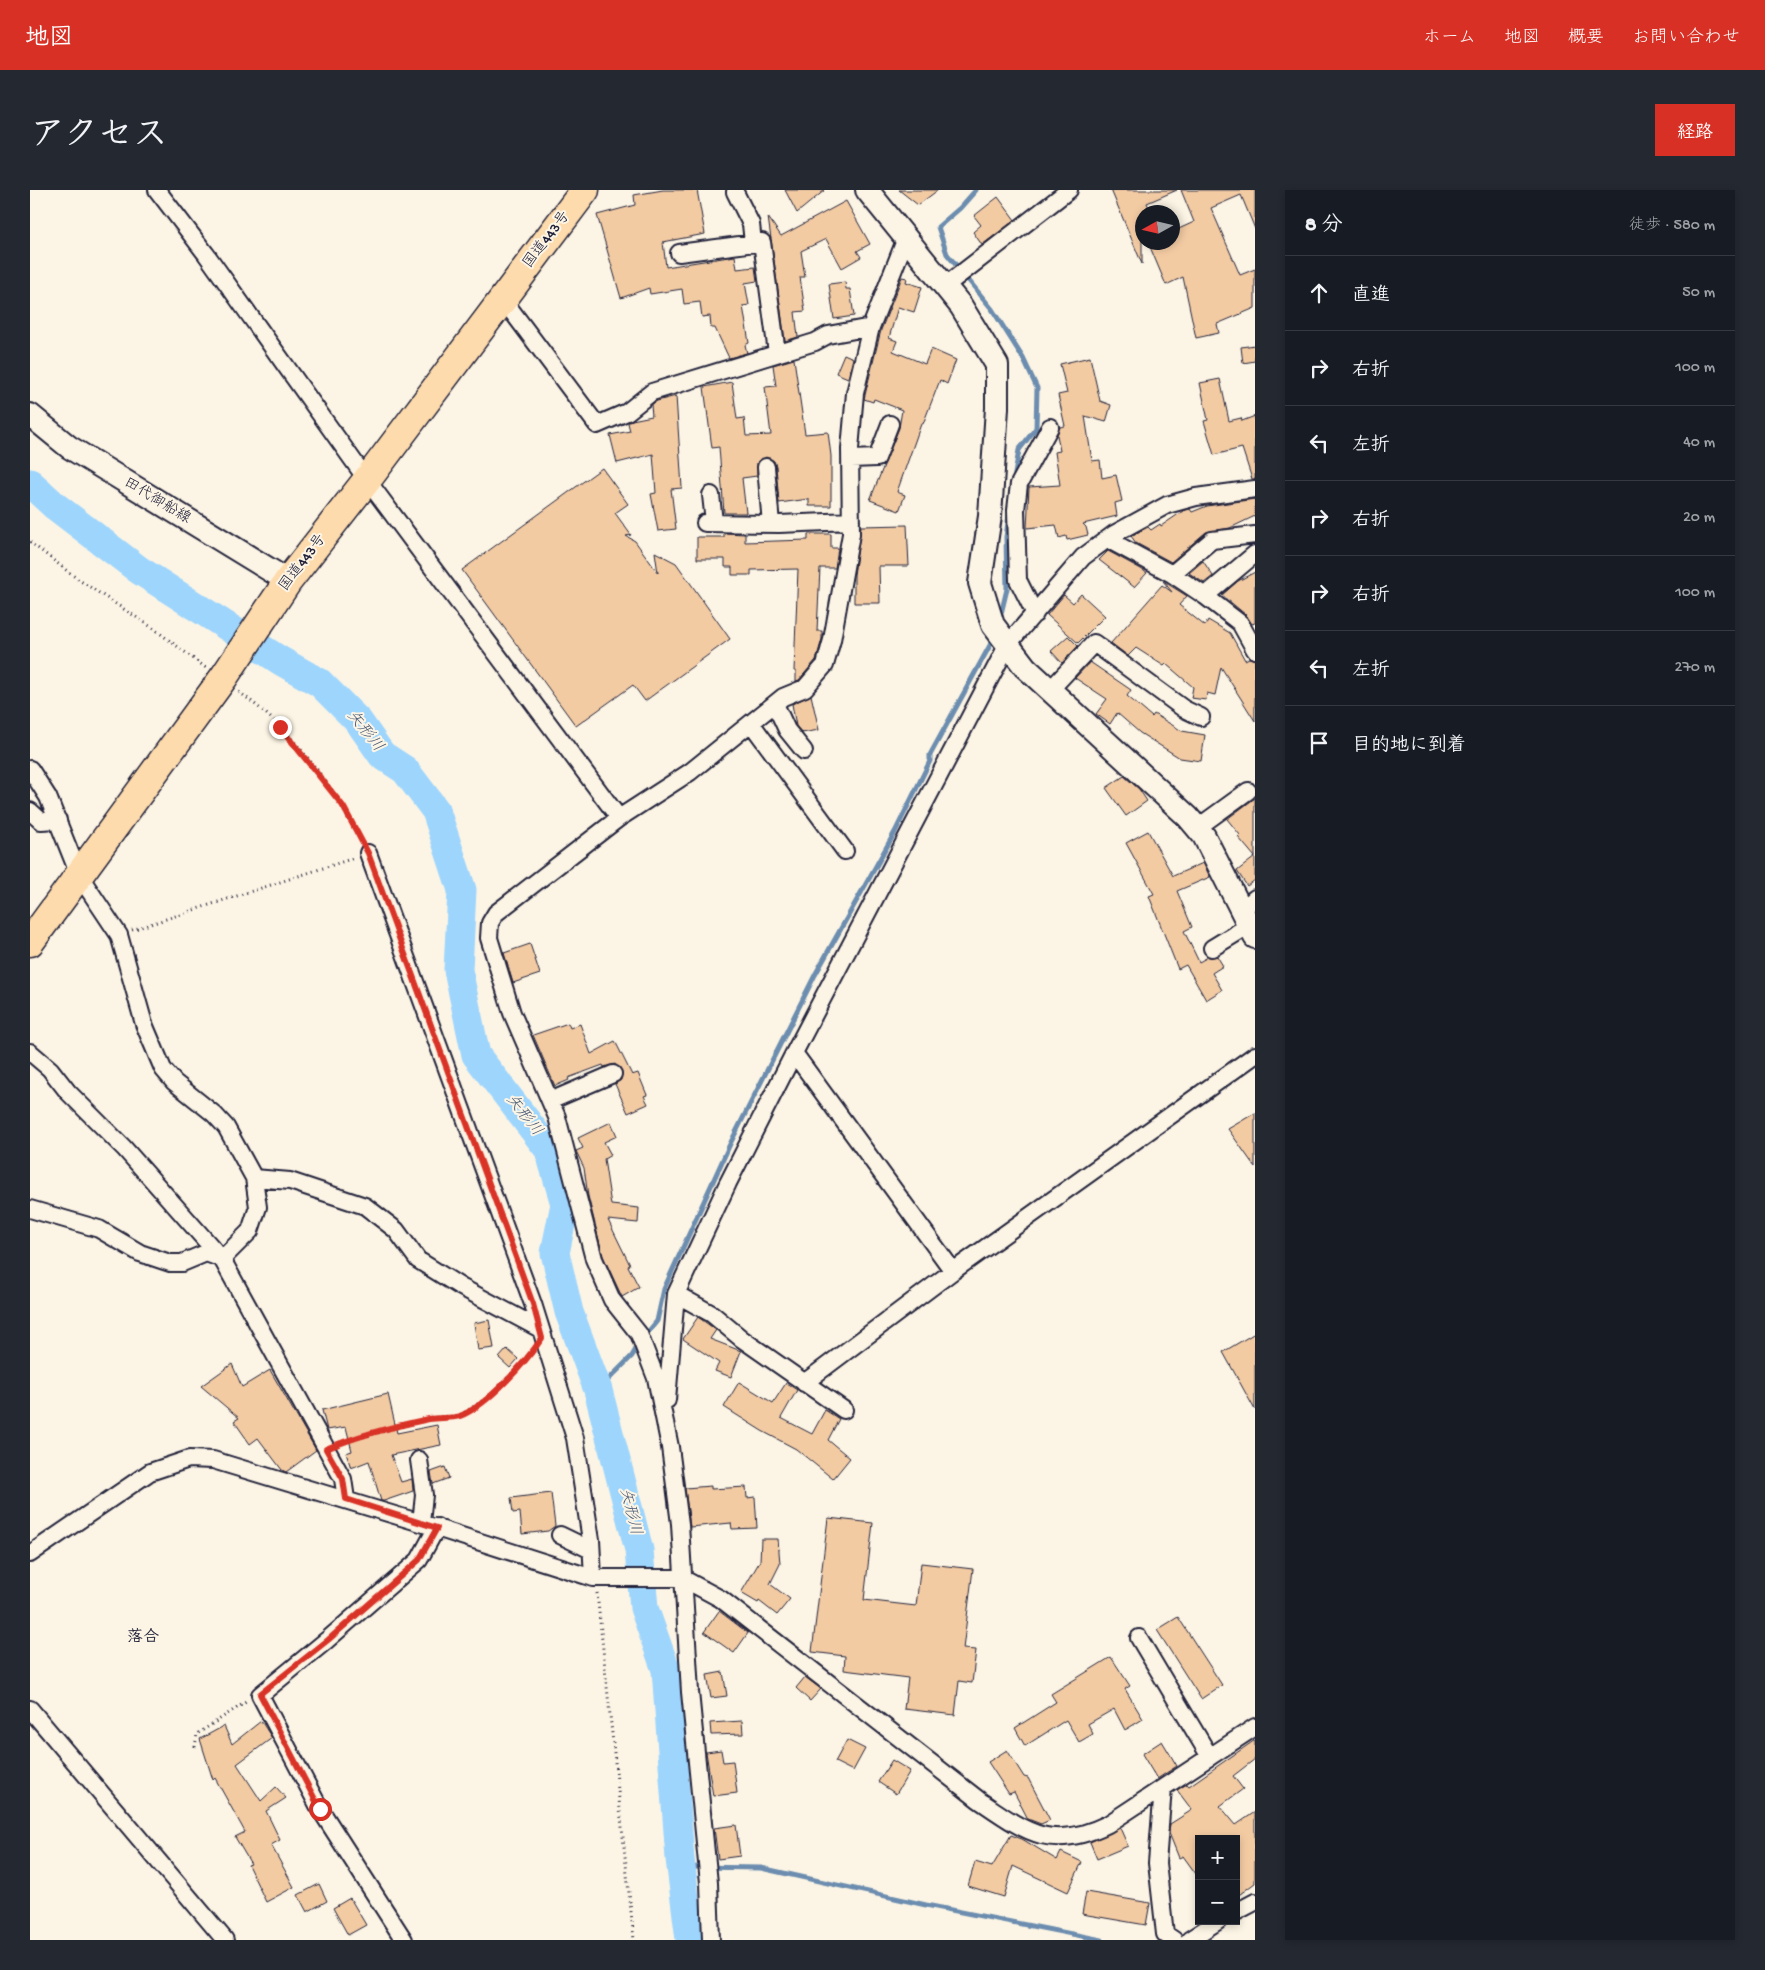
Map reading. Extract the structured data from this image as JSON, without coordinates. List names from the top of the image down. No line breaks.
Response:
{"streets":{"highway":["国道443号"],"street":["田代御船線"]},"crossings":[["国道443号","田代御船線"]],"districts":["落合"],"water":["矢形川"],"north":"left","page":{"header":"地図","nav":["ホーム","地図","概要","お問い合わせ"],"title":"アクセス","buttons":"経路","heading":["8 分","徒歩 · 580 m"],"list":[["直進","50 m"],["右折","100 m"],["左折","40 m"],["右折","20 m"],["右折","100 m"],["左折","270 m"],"目的地に到着"],"map_buttons":["+","−"]}}
